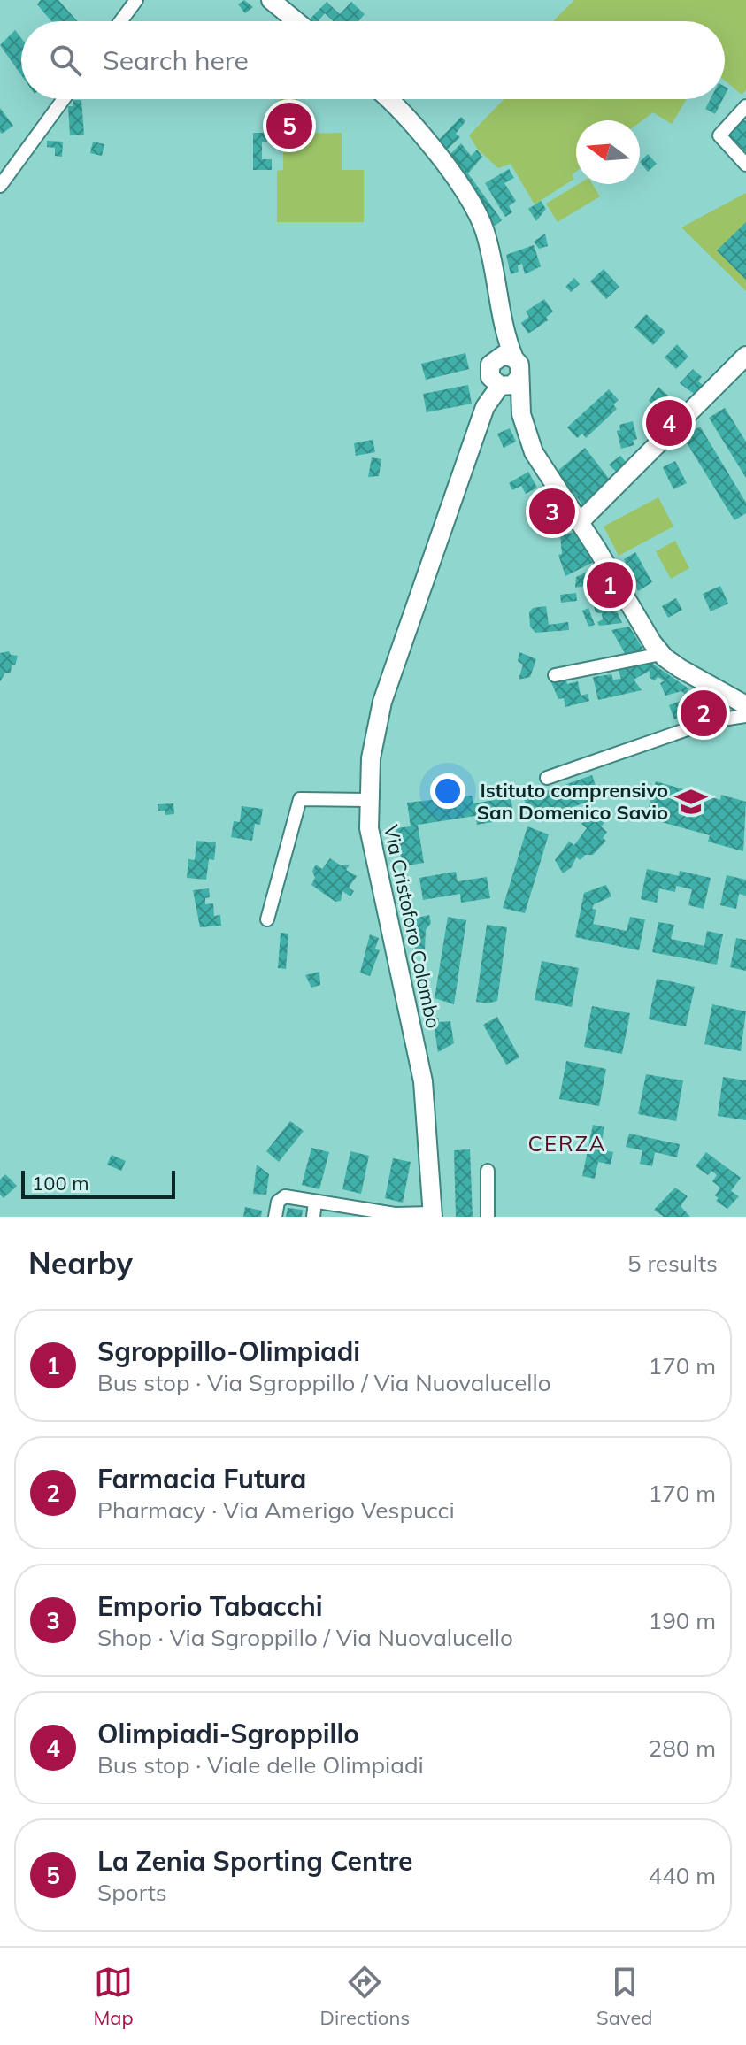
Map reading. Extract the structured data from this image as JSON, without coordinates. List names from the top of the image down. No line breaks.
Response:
{"streets":{"street":["Via Cristoforo Colombo"]},"districts":["CERZA"],"places":{"school or university":["Istituto comprensivo San Domenico Savio"]},"scale_bar":"100 m","north":"left","page":{"search":"Search here","pins":["5","4","3","1","2"],"scale":"100 m","heading":["Nearby","5 results"],"list":[{"mark":"1","name":"Sgroppillo-Olimpiadi","note":"Bus stop · Via Sgroppillo / Via Nuovalucello","value":"170 m"},{"mark":"2","name":"Farmacia Futura","note":"Pharmacy · Via Amerigo Vespucci","value":"170 m"},{"mark":"3","name":"Emporio Tabacchi","note":"Shop · Via Sgroppillo / Via Nuovalucello","value":"190 m"},{"mark":"4","name":"Olimpiadi-Sgroppillo","note":"Bus stop · Viale delle Olimpiadi","value":"280 m"},{"mark":"5","name":"La Zenia Sporting Centre","note":"Sports","value":"440 m"}],"nav":["Map","Directions","Saved"]}}
